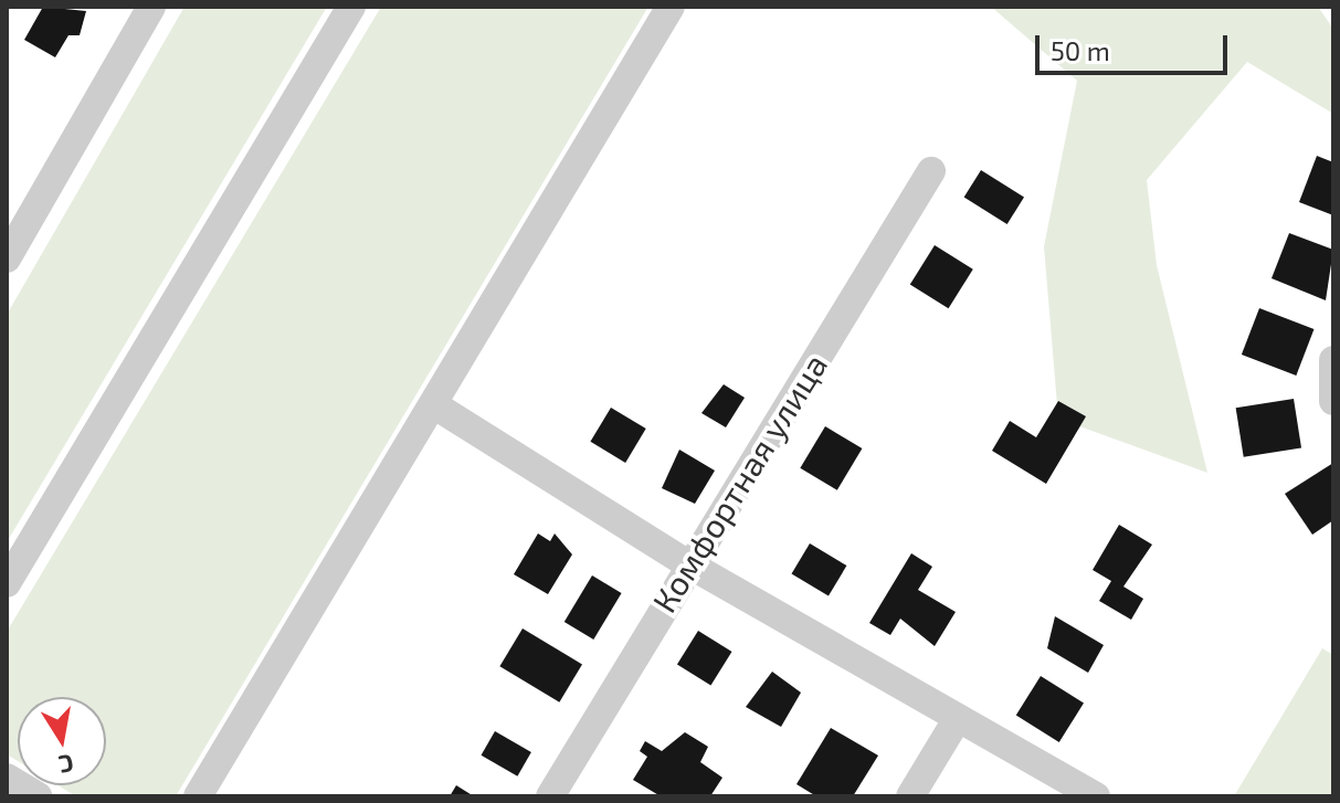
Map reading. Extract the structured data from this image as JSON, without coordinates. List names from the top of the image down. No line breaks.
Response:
{"streets":{"street":["Комфортная улица"]},"scale_bar":"50 m","north":"bottom"}
